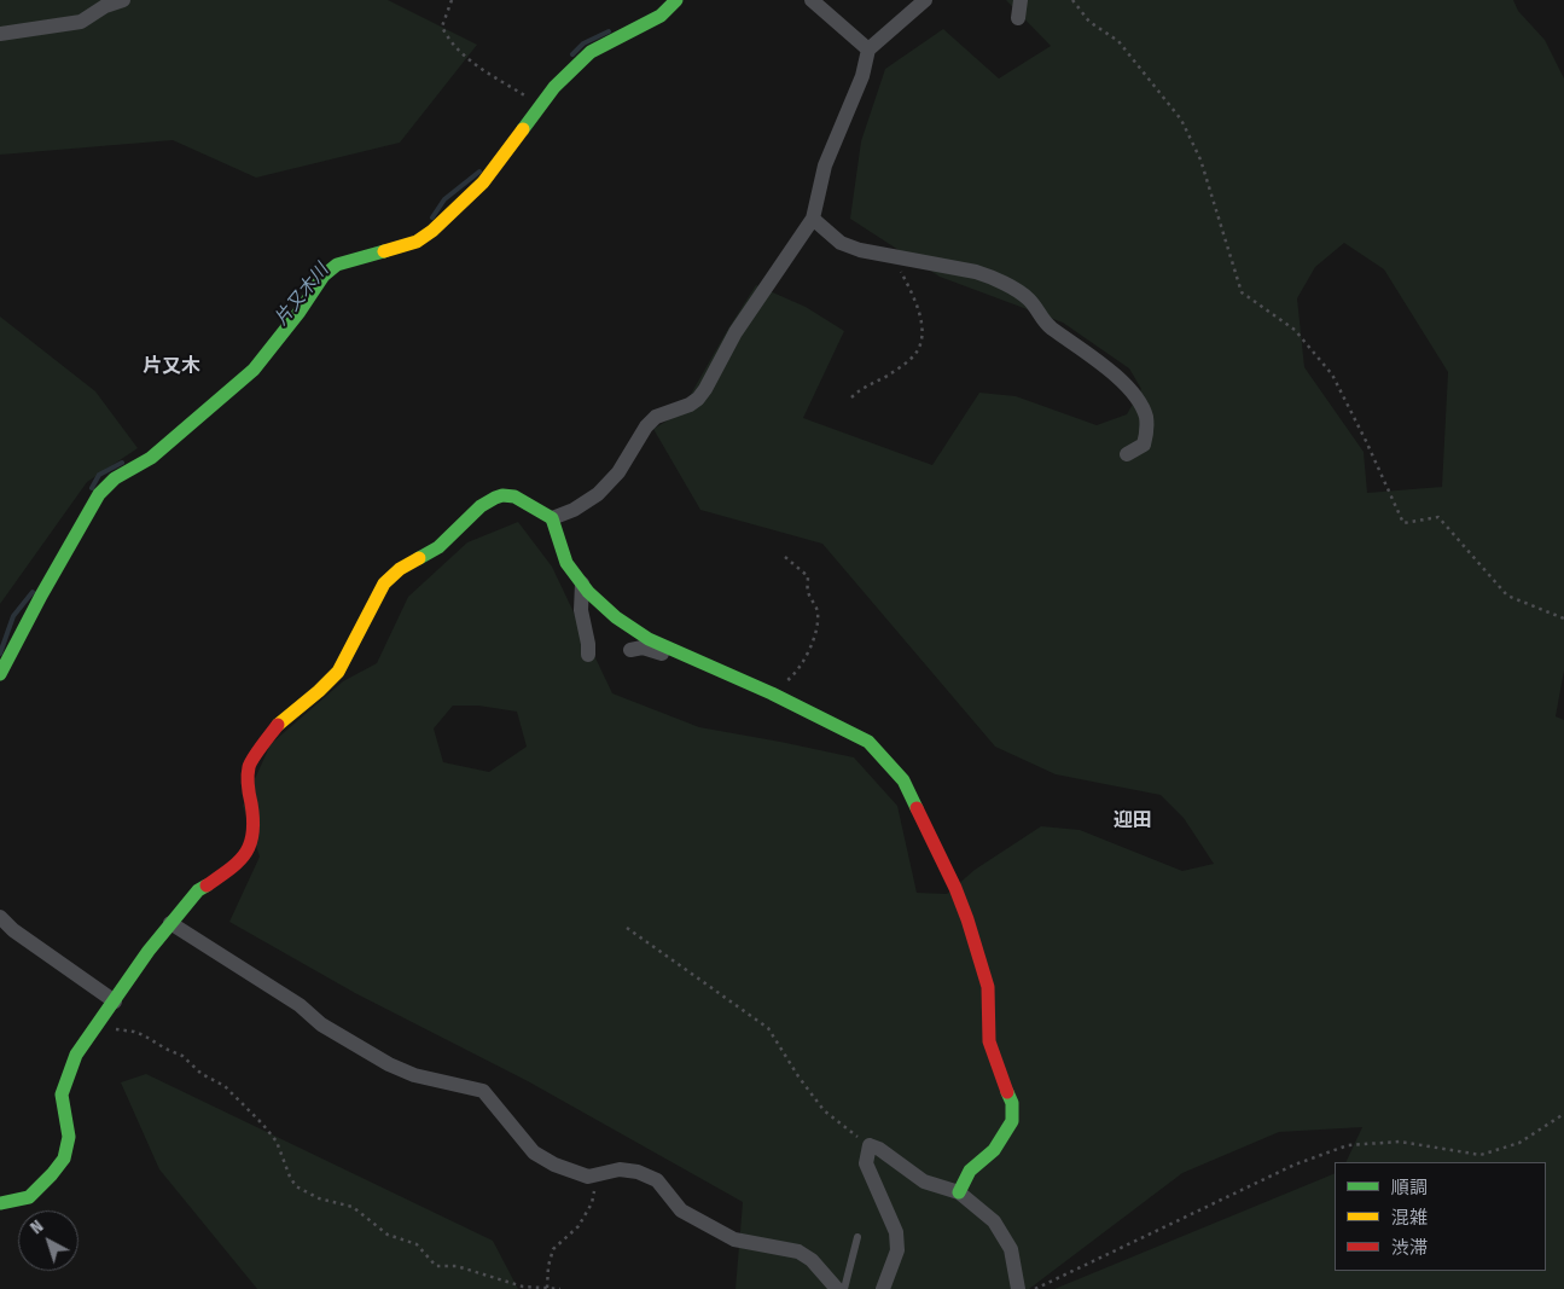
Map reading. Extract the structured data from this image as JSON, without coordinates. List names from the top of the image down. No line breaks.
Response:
{"districts":["片又木","迎田"],"water":["片又木川"],"legend":["順調","混雑","渋滞"],"north":"top left"}
